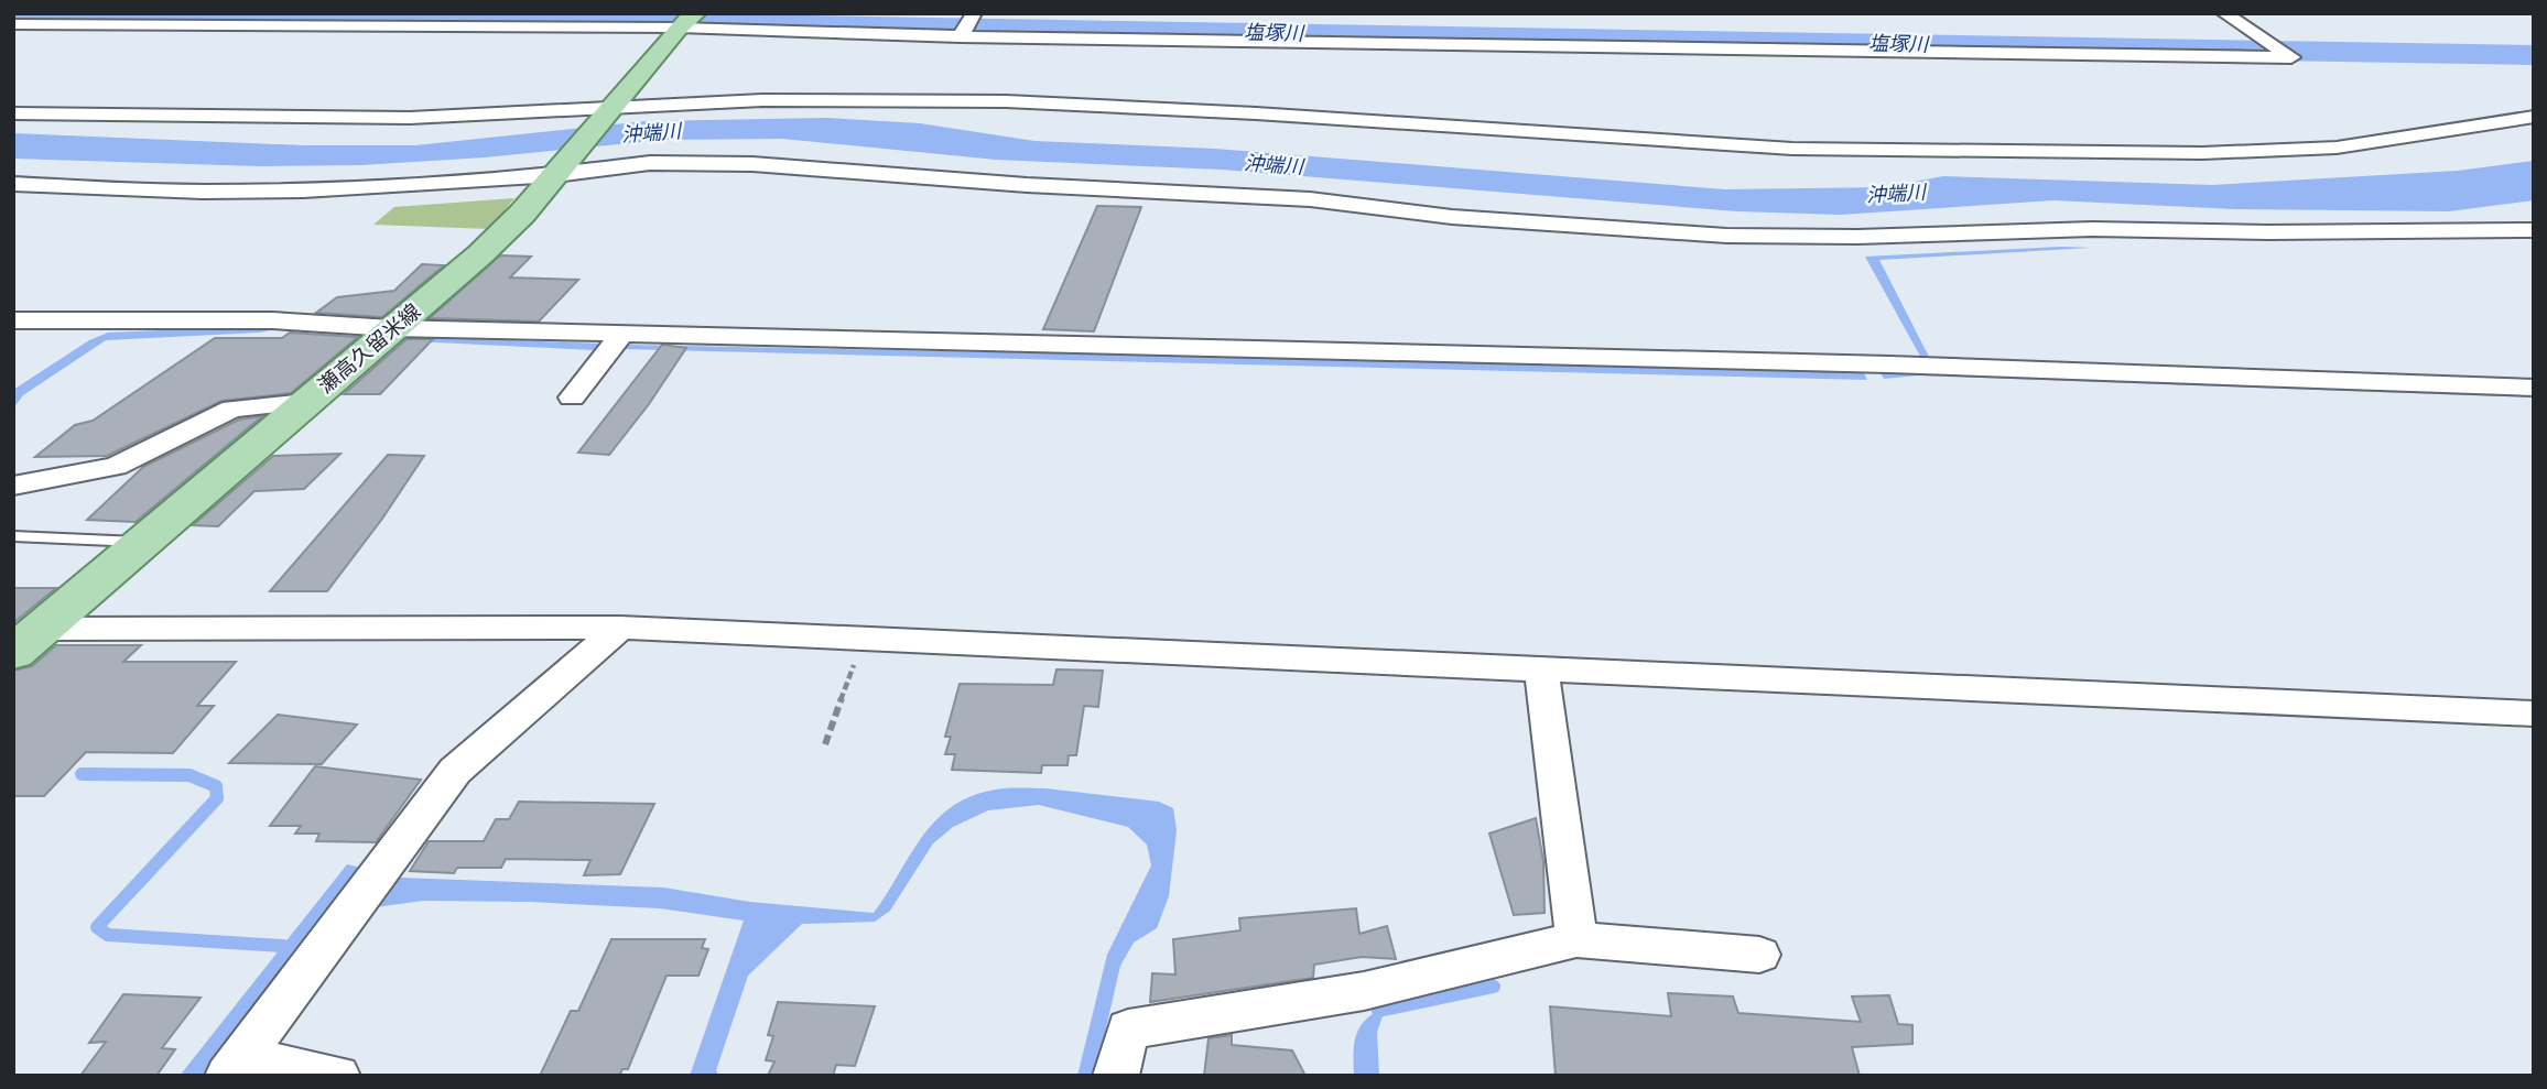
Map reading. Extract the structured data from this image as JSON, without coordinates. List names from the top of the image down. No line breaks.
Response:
{"streets":{"main road":["瀬高久留米線"]},"water":["塩塚川","沖端川"]}
